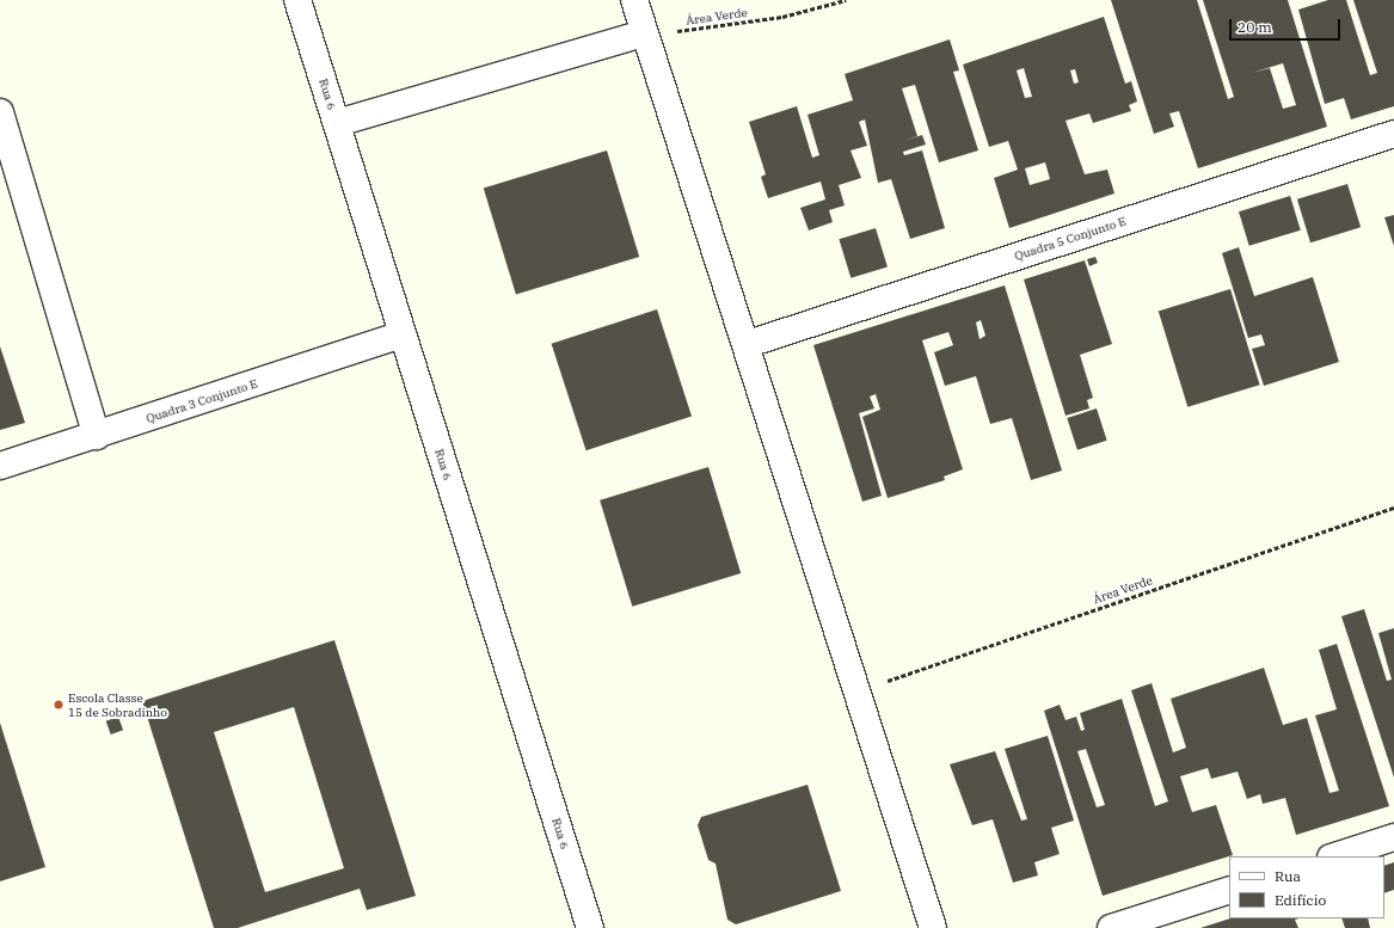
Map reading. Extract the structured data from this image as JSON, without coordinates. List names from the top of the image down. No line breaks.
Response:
{"streets":{"street":["Rua 6","Quadra 5 Conjunto E","Quadra 3 Conjunto E"],"path":["Área Verde"]},"crossings":[["Rua 6","Quadra 3 Conjunto E"]],"places":["Escola Classe 15 de Sobradinho"],"legend":["Rua","Edifício"],"scale_bar":"20 m"}
